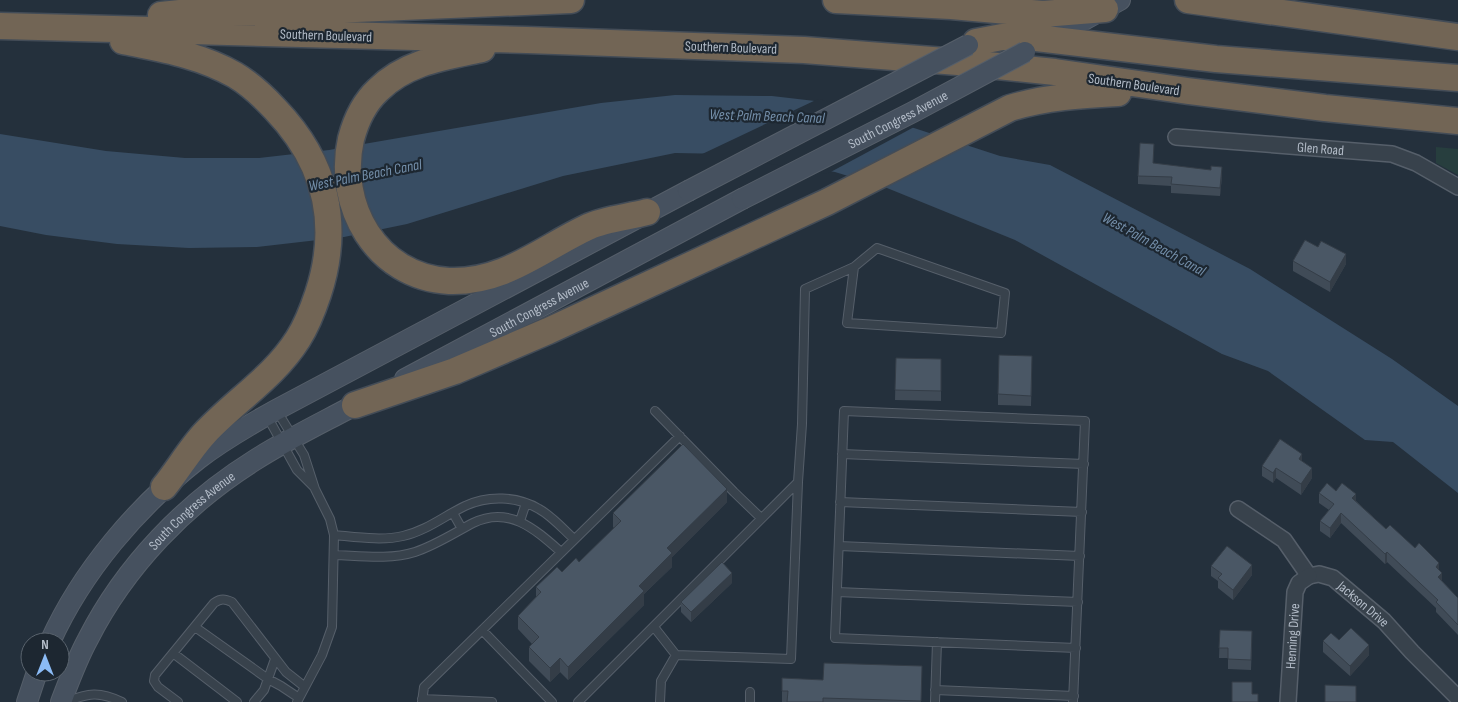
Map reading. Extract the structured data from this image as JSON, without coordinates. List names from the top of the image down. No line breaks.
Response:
{"streets":{"highway":["Southern Boulevard"],"main road":["South Congress Avenue"],"street":["Glen Road","Jackson Drive","Henning Drive"]},"crossings":[["Jackson Drive","Henning Drive"]],"water":["West Palm Beach Canal"],"north":"top"}
